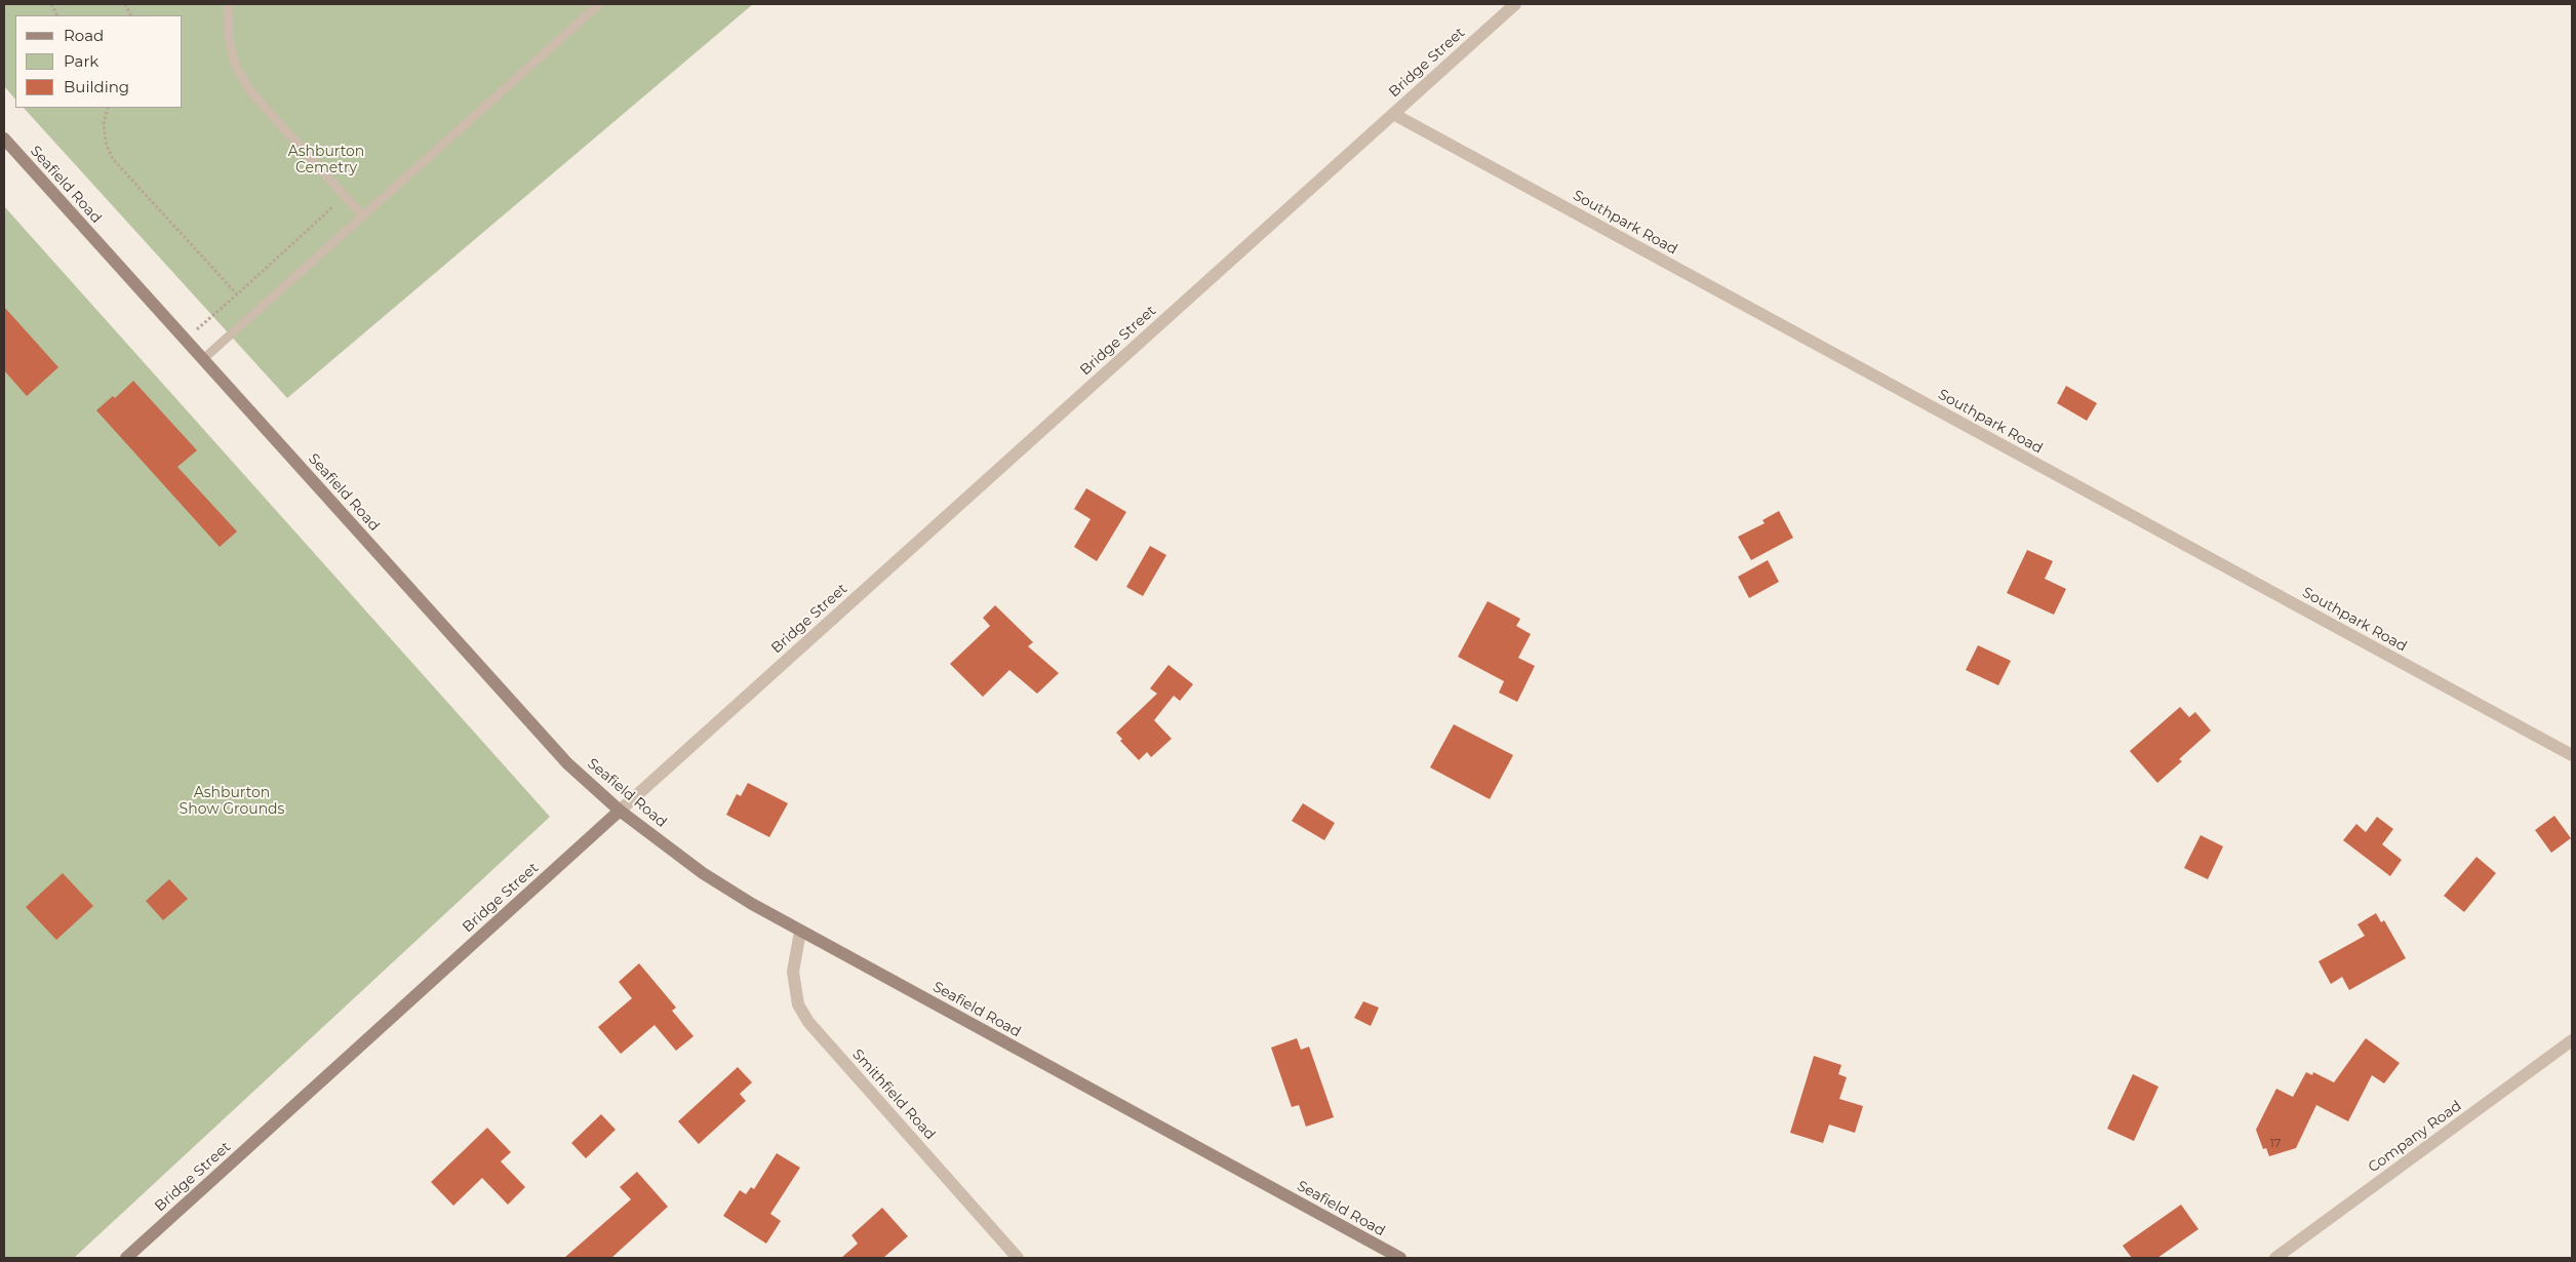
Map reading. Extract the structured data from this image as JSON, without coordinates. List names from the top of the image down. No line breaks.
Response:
{"streets":{"street":["Bridge Street","Seafield Road","Southpark Road","Smithfield Road","Company Road"]},"crossings":[["Bridge Street","Seafield Road"],["Bridge Street","Southpark Road"],["Seafield Road","Smithfield Road"]],"parks":["Ashburton Cemetry","Ashburton Show Grounds"],"house_numbers":["17"],"legend":["Road","Park","Building"]}
